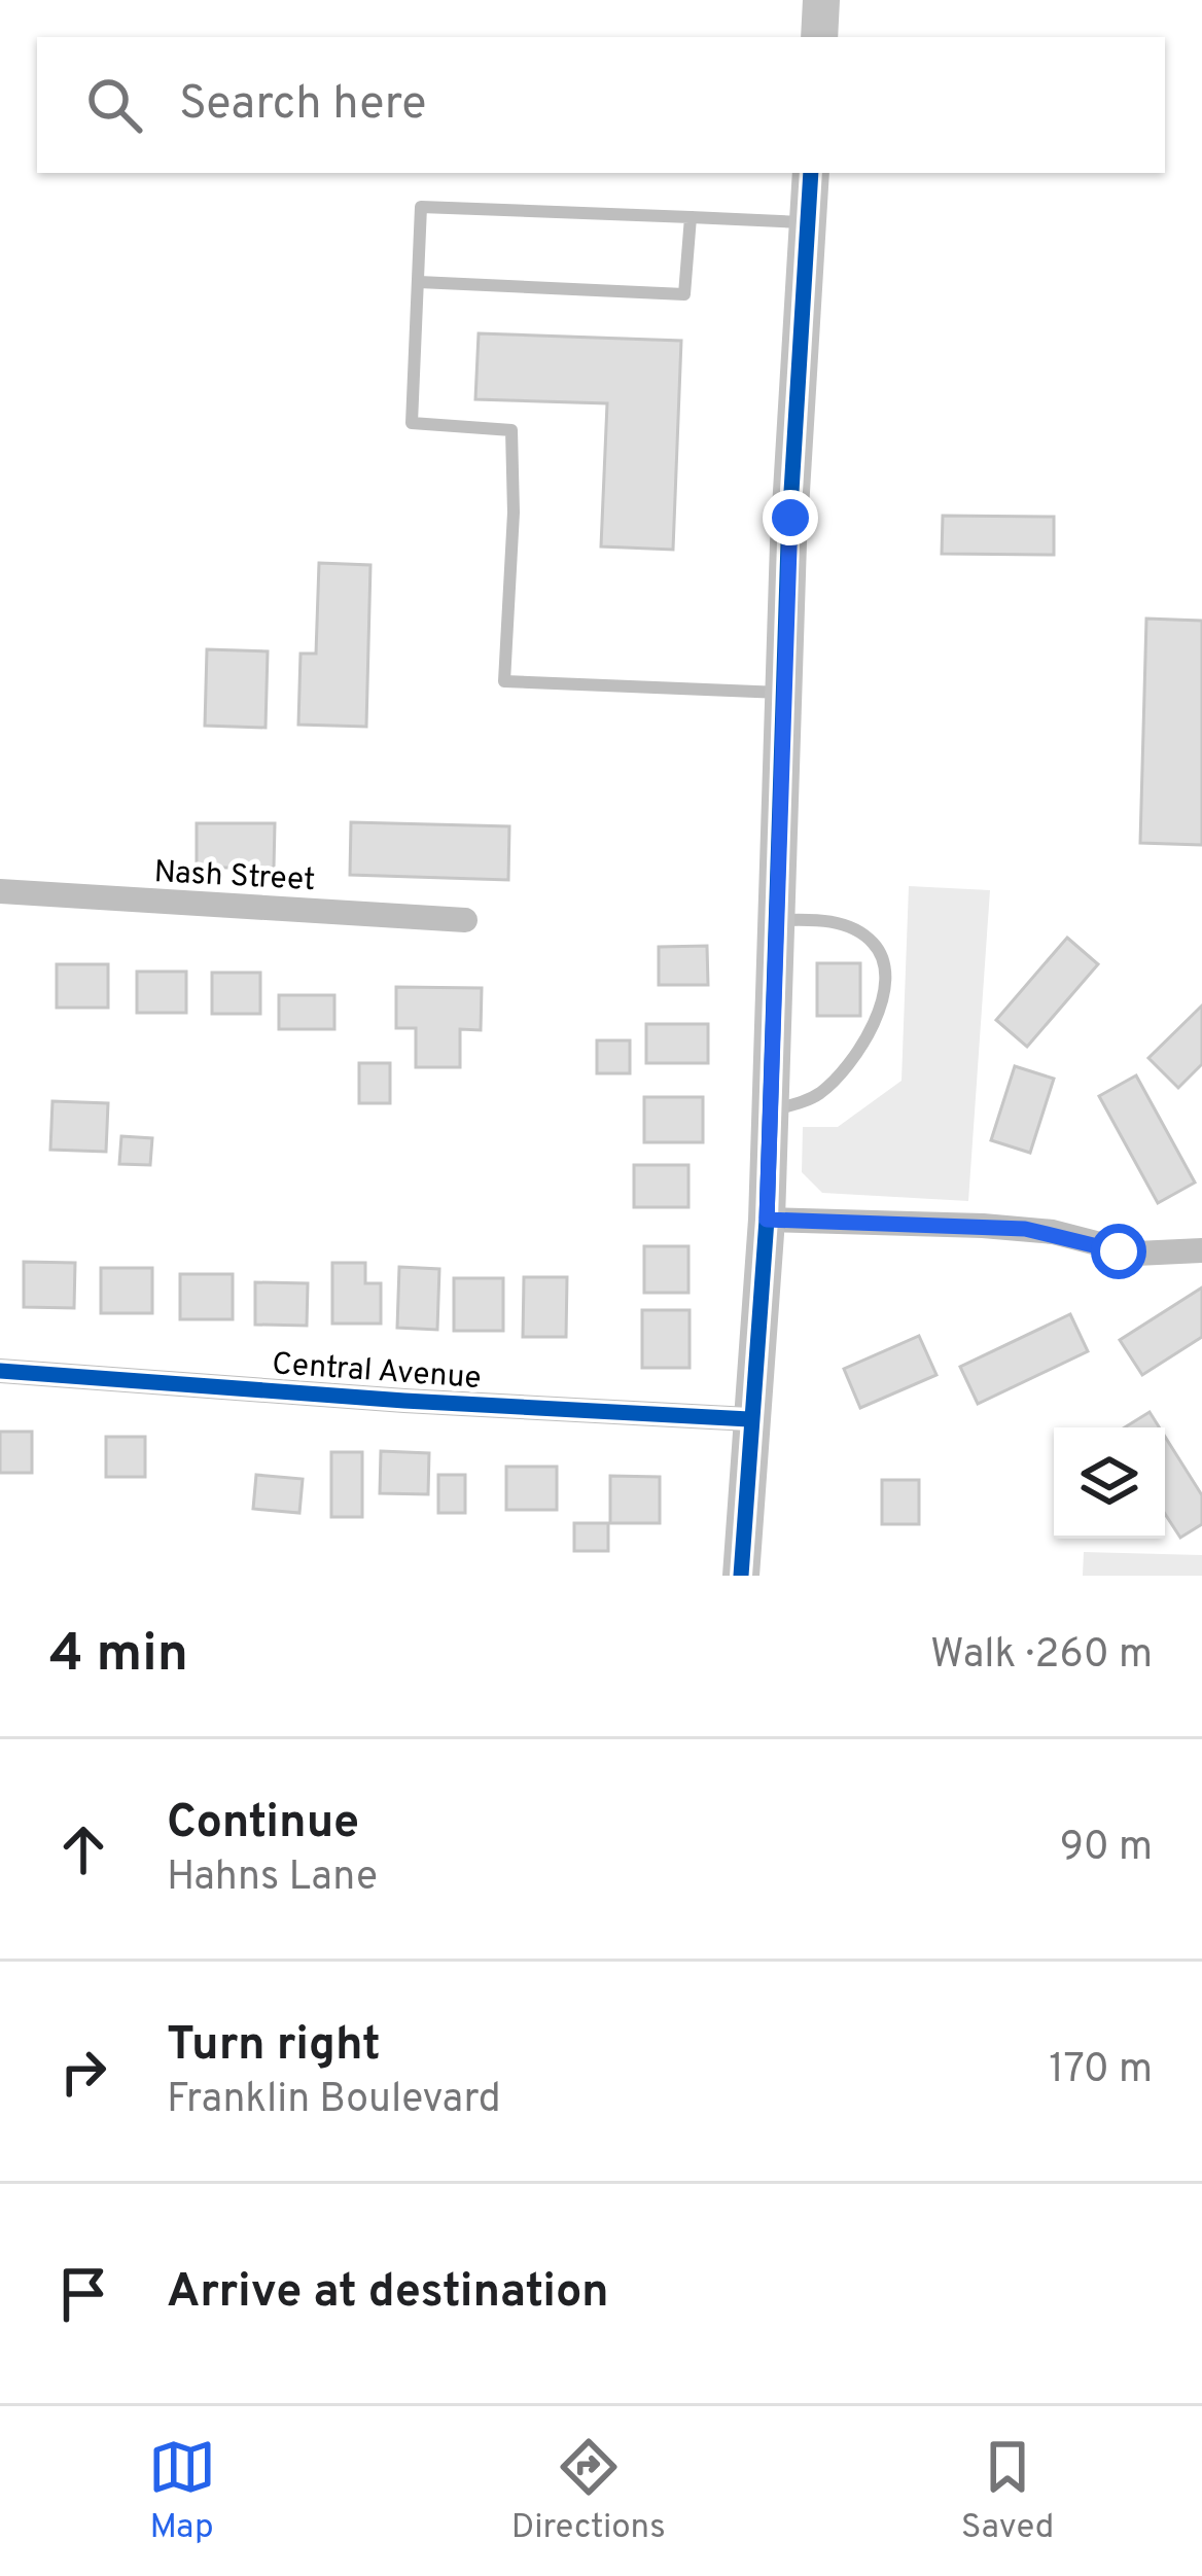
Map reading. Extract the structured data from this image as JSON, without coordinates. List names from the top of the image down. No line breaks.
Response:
{"streets":{"street":["Nash Street","Central Avenue"]},"page":{"search":"Search here","heading":["4 min","Walk · 260 m"],"list":[["Continue","Hahns Lane","90 m"],["Turn right","Franklin Boulevard","170 m"],"Arrive at destination"],"nav":["Map","Directions","Saved"]}}
